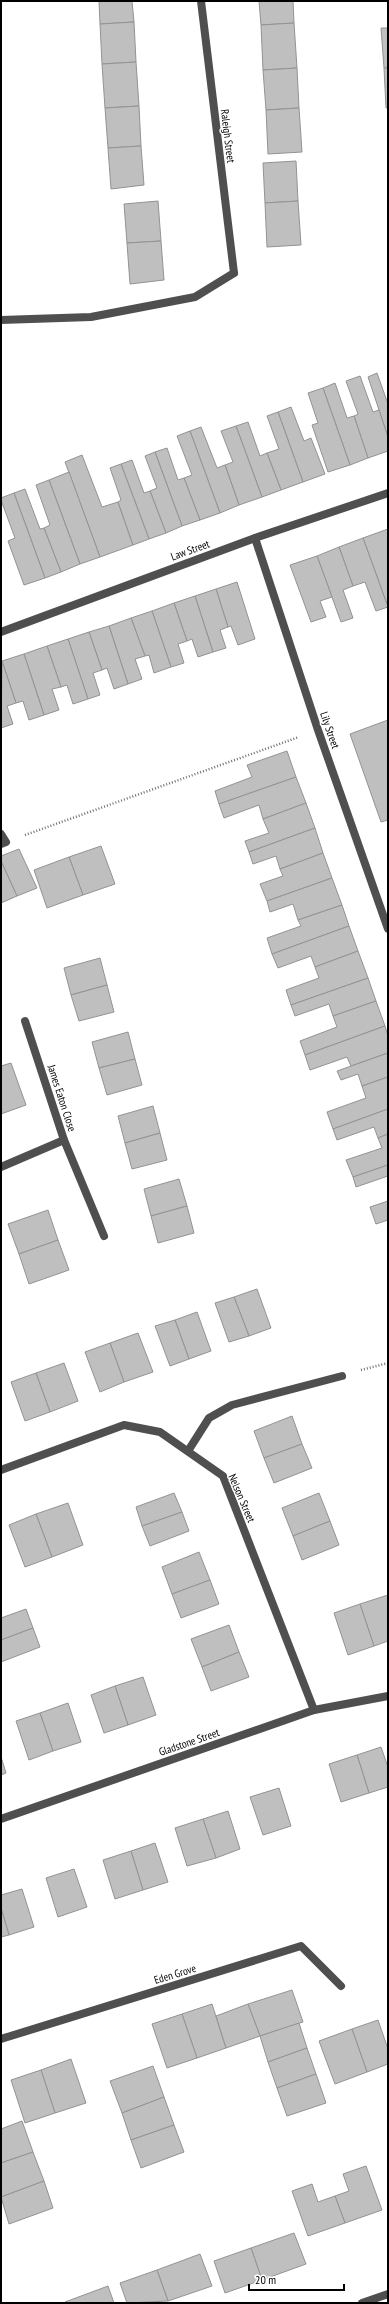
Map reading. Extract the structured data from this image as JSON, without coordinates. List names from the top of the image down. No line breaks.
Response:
{"streets":{"street":["Raleigh Street","Law Street","Lily Street","James Eaton Close","Nelson Street","Gladstone Street","Eden Grove"]},"crossings":[["Law Street","Lily Street"],["Nelson Street","Gladstone Street"]],"scale_bar":"20 m"}
